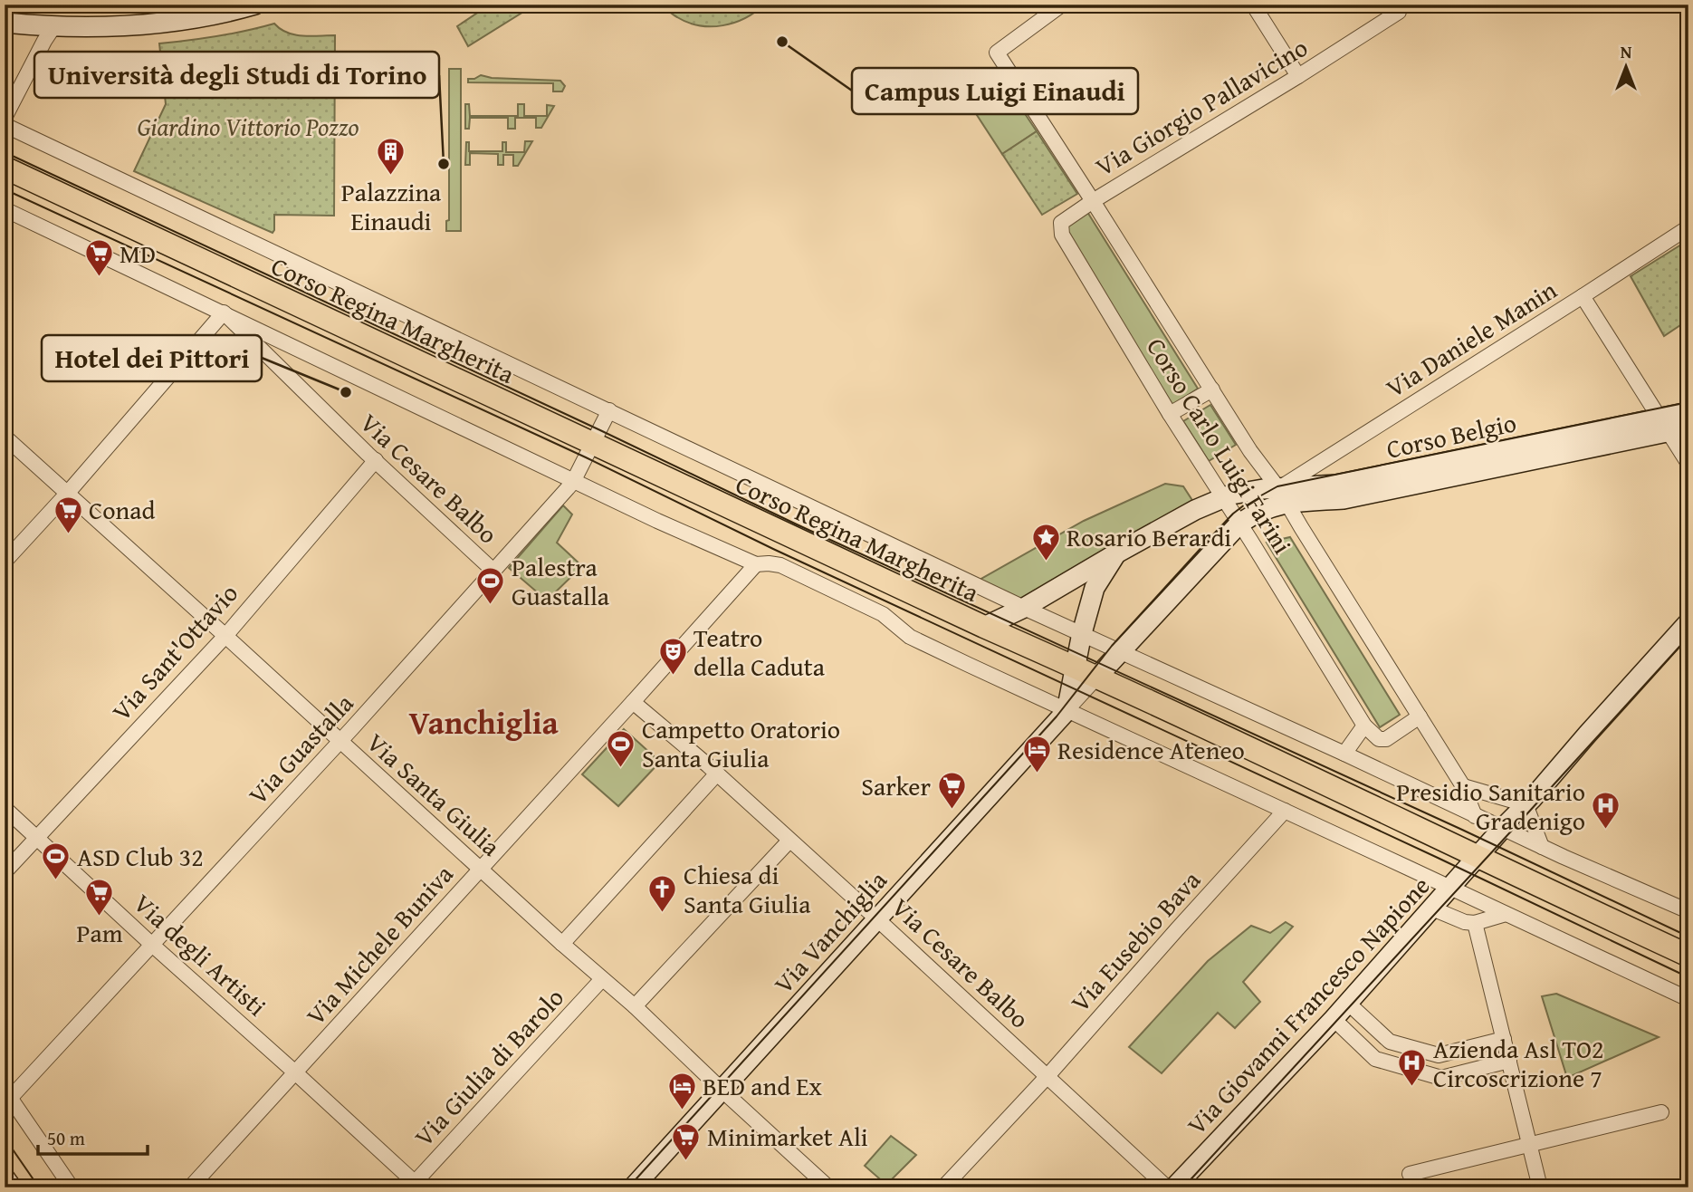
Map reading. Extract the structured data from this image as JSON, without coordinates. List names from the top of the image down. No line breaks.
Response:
{"streets":{"main road":["Corso Regina Margherita"],"street":["Via Giorgio Pallavicino","Via Daniele Manin","Corso Belgio","Corso Carlo Luigi Farini","Via Cesare Balbo","Via Sant'Ottavio","Via Guastalla","Via Santa Giulia","Via Vanchiglia","Via Eusebio Bava","Via Michele Buniva","Via degli Artisti","Via Giovanni Francesco Napione","Via Giulia di Barolo"]},"crossings":[["Via Giorgio Pallavicino","Corso Carlo Luigi Farini"],["Corso Regina Margherita","Corso Belgio"],["Corso Regina Margherita","Corso Carlo Luigi Farini"],["Corso Regina Margherita","Via Guastalla"],["Corso Regina Margherita","Via Giovanni Francesco Napione"],["Via Daniele Manin","Corso Belgio"],["Via Daniele Manin","Corso Carlo Luigi Farini"],["Corso Belgio","Corso Carlo Luigi Farini"],["Via Cesare Balbo","Via Sant'Ottavio"],["Via Cesare Balbo","Via Guastalla"],["Via Cesare Balbo","Via Vanchiglia"],["Via Cesare Balbo","Via Eusebio Bava"],["Via Cesare Balbo","Via Michele Buniva"],["Via Sant'Ottavio","Via Santa Giulia"],["Via Sant'Ottavio","Via degli Artisti"],["Via Guastalla","Via Santa Giulia"],["Via Guastalla","Via degli Artisti"],["Via Santa Giulia","Via Vanchiglia"],["Via Santa Giulia","Via Michele Buniva"],["Via Santa Giulia","Via Giulia di Barolo"],["Via Michele Buniva","Via degli Artisti"],["Via degli Artisti","Via Giulia di Barolo"]],"districts":["Vanchiglia"],"parks":["Giardino Vittorio Pozzo"],"places":{"other":["Campus Luigi Einaudi","Università degli Studi di Torino","Hotel dei Pittori"],"building":["Palazzina Einaudi"],"supermarket":["MD","Conad","Sarker","Pam","Minimarket Ali"],"place":["Rosario Berardi"],"sports":["Palestra Guastalla","Campetto Oratorio Santa Giulia","ASD Club 32"],"theatre":["Teatro della Caduta"],"hotel":["Residence Ateneo","BED and Ex"],"hospital":["Presidio Sanitario Gradenigo","Azienda Asl TO2 Circoscrizione 7"],"church":["Chiesa di Santa Giulia"]},"scale_bar":"50 m","north":"top"}
